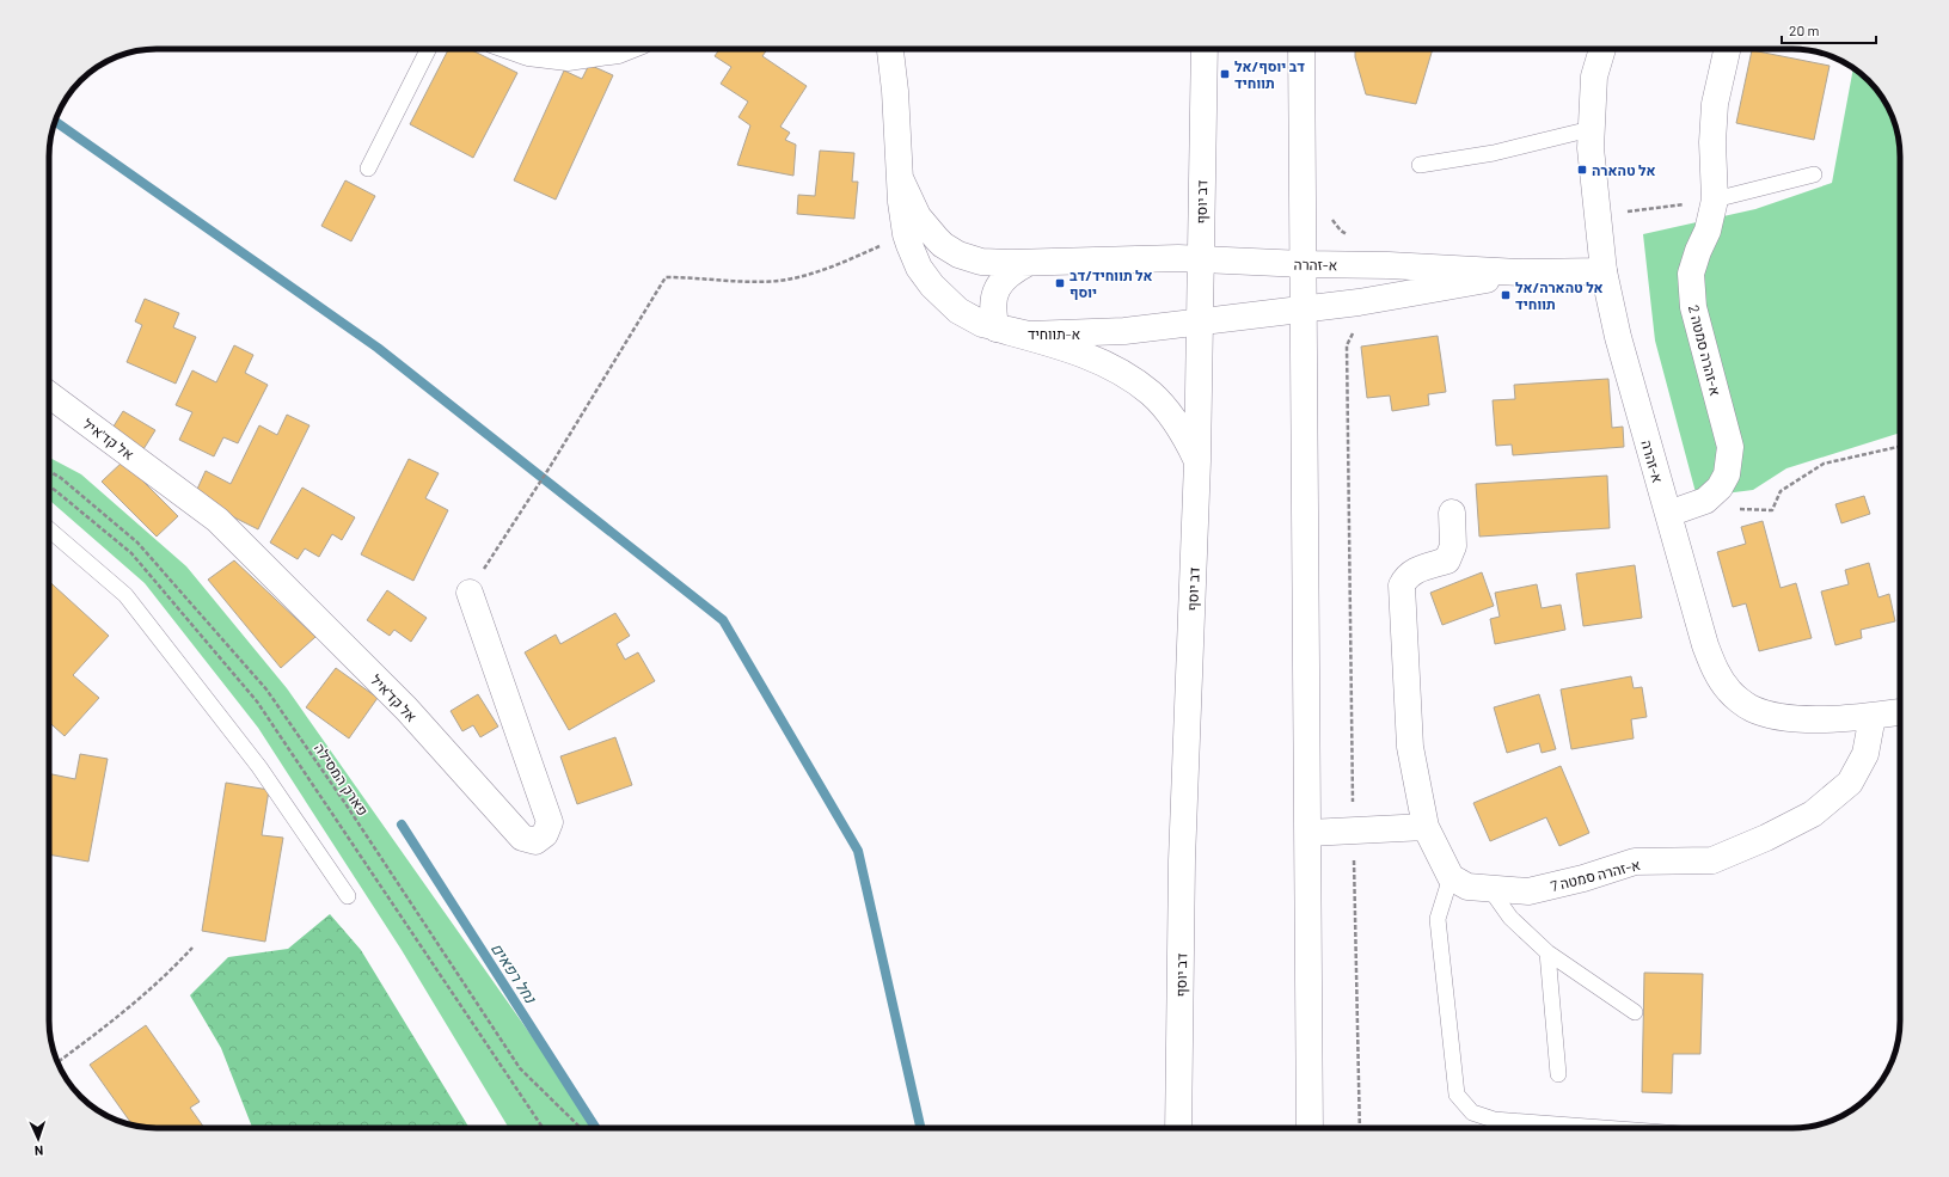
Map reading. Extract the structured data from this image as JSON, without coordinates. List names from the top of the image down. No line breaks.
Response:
{"streets":{"street":["דב יוסף","א-זהרה","א-תווחיד","א-זהרה סמטה 2","אל קד'איל","א-זהרה סמטה 7"],"path":["פארק המסילה"]},"crossings":[["דב יוסף","א-זהרה"],["דב יוסף","א-תווחיד"],["א-זהרה","א-תווחיד"],["א-זהרה","א-זהרה סמטה 2"],["א-זהרה","א-זהרה סמטה 7"]],"water":["נחל רפאים"],"places":{"transit":["דב יוסף/אל תווחיד","אל טהארה","אל תווחיד/דב יוסף","אל טהארה/אל תווחיד"]},"scale_bar":"20 m","north":"bottom"}
